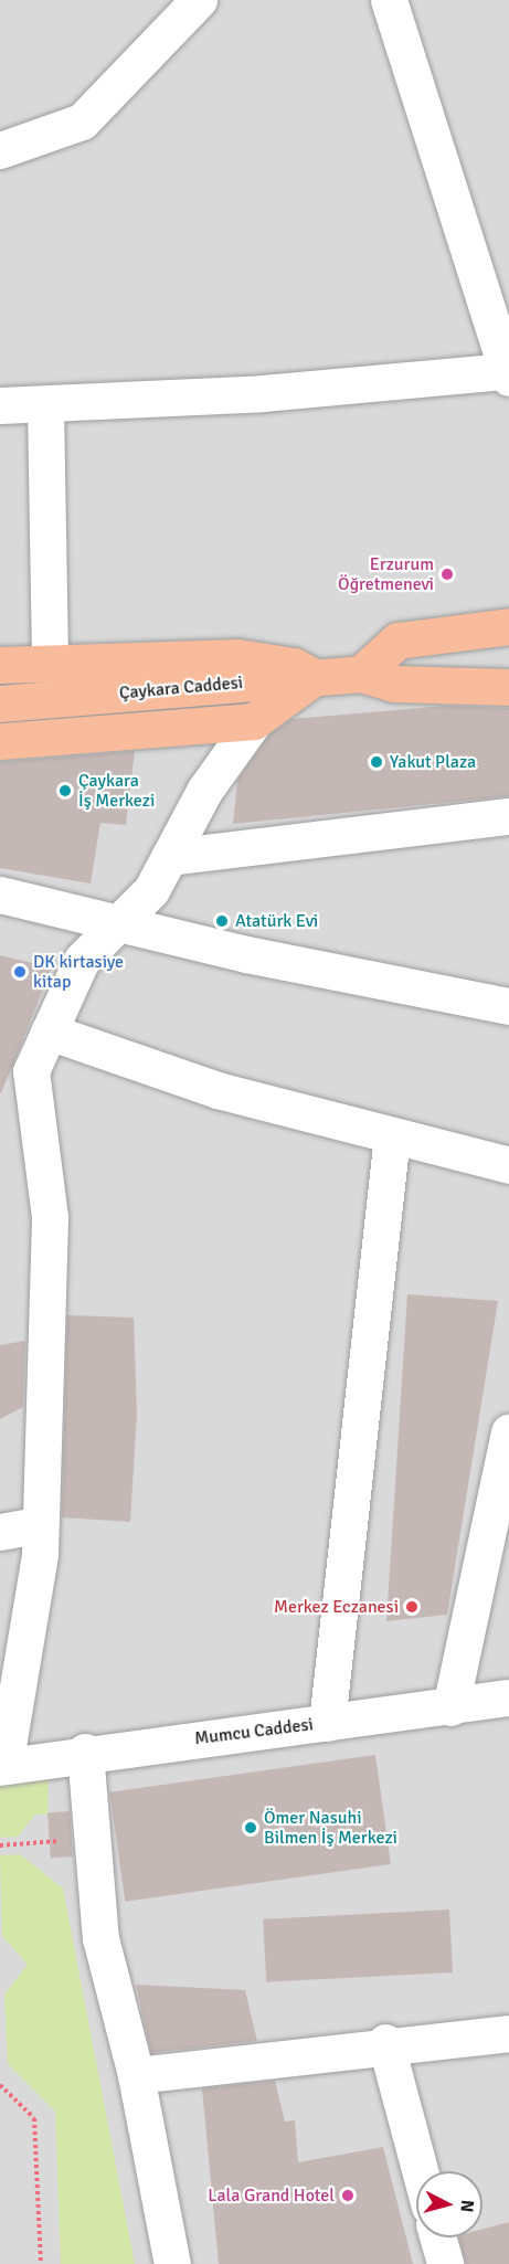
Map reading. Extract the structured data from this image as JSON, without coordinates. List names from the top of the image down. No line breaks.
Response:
{"streets":{"main road":["Çaykara Caddesi"],"street":["Mumcu Caddesi"]},"places":["Erzurum Öğretmenevi","Yakut Plaza","Çaykara İş Merkezi","Atatürk Evi","DK kirtasiye kitap","Merkez Eczanesi","Ömer Nasuhi Bilmen İş Merkezi","Lala Grand Hotel"],"north":"right"}
